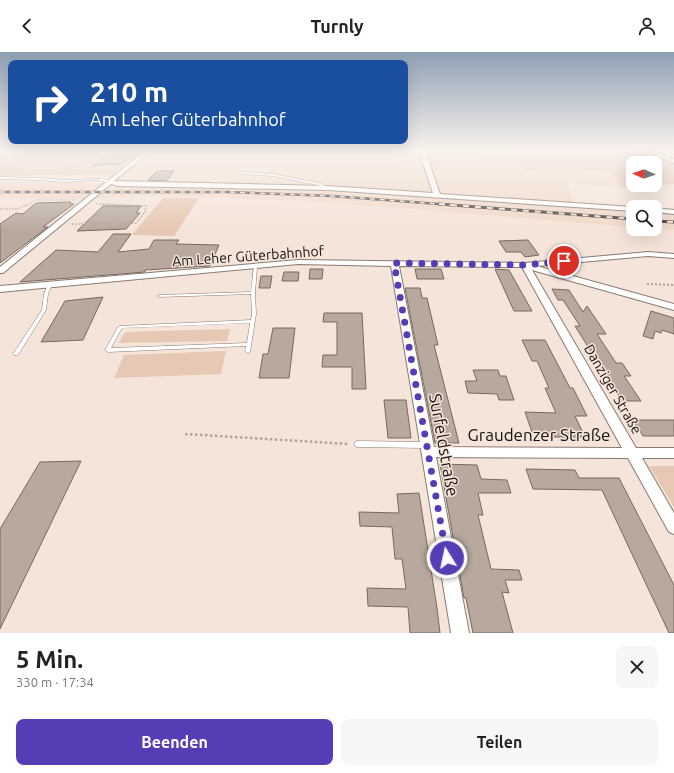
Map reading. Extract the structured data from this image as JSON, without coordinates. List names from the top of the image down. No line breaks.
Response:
{"streets":{"street":["Am Leher Güterbahnhof","Danziger Straße","Graudenzer Straße","Surfeldstraße"]},"crossings":[["Am Leher Güterbahnhof","Danziger Straße"],["Am Leher Güterbahnhof","Surfeldstraße"],["Danziger Straße","Graudenzer Straße"],["Graudenzer Straße","Surfeldstraße"]],"north":"left","page":{"header":"Turnly","turn":["210 m","Am Leher Güterbahnhof"],"heading":["5 Min.","330 m · 17:34"],"buttons":["Beenden","Teilen"]}}
